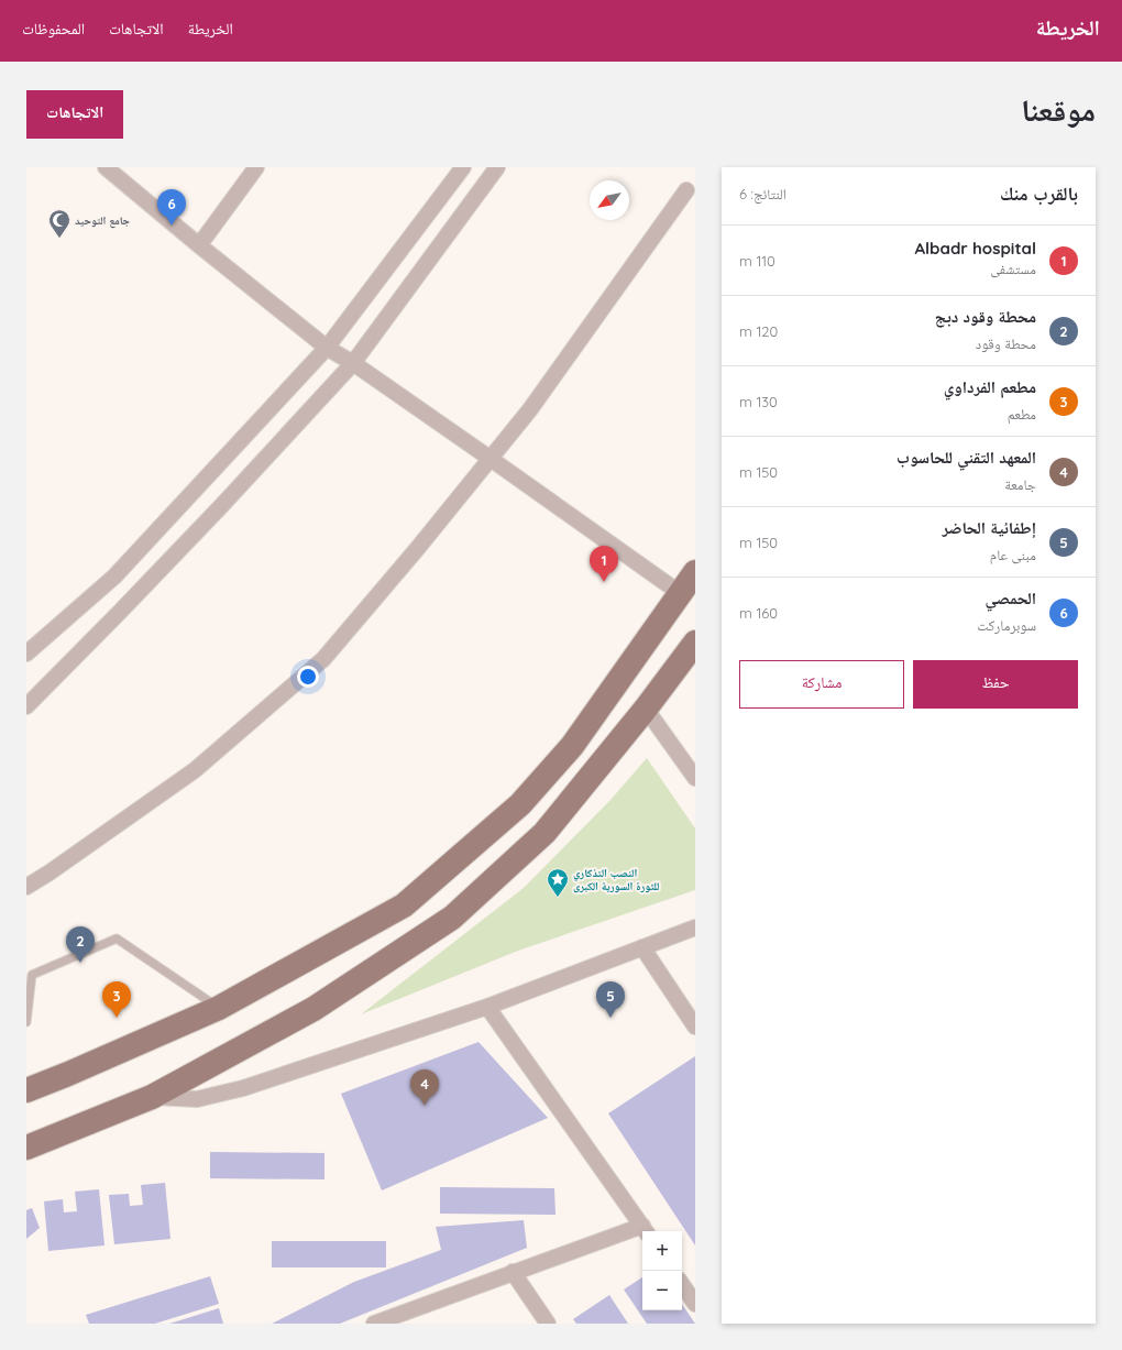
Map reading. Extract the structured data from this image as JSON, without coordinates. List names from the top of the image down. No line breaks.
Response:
{"places":{"mosque":["جامع التوحيد"],"place":["النصب التذكاري للثورة السورية الكبرى"]},"north":"bottom left","page":{"header":"الخريطة","nav":["الخريطة","الاتجاهات","المحفوظات"],"title":"موقعنا","buttons":["الاتجاهات",["حفظ","مشاركة"]],"heading":["بالقرب منك","النتائج: 6"],"pins":["6","1","2","3","5","4"],"list":[{"mark":"1","name":"Albadr hospital","note":"مستشفى","value":"110 m"},{"mark":"2","name":"محطة وقود دبج","note":"محطة وقود","value":"120 m"},{"mark":"3","name":"مطعم الفرداوي","note":"مطعم","value":"130 m"},{"mark":"4","name":"المعهد التقني للحاسوب","note":"جامعة","value":"150 m"},{"mark":"5","name":"إطفائية الحاضر","note":"مبنى عام","value":"150 m"},{"mark":"6","name":"الحمصي","note":"سوبرماركت","value":"160 m"}],"map_buttons":["+","−"]}}
